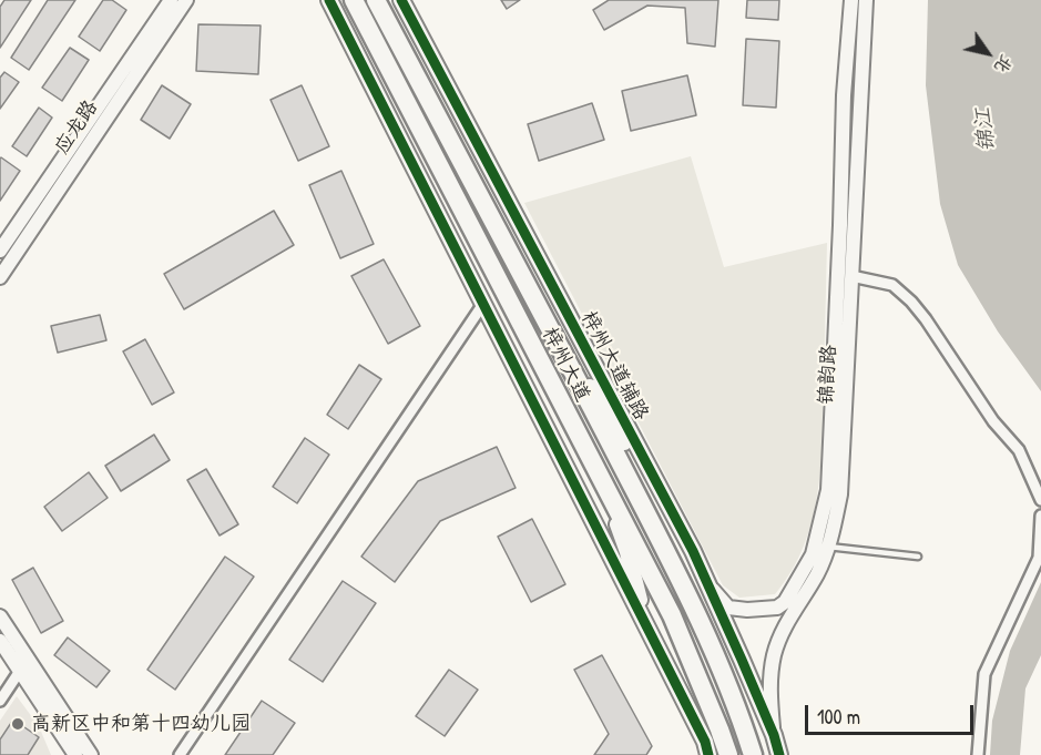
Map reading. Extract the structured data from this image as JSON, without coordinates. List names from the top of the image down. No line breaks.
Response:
{"streets":{"highway":["梓州大道"],"main road":["梓州大道辅路"],"street":["应龙路","锦韵路"]},"crossings":[["梓州大道辅路","锦韵路"]],"water":["锦江"],"places":["高新区中和第十四幼儿园"],"scale_bar":"100 m","north":"bottom right"}
